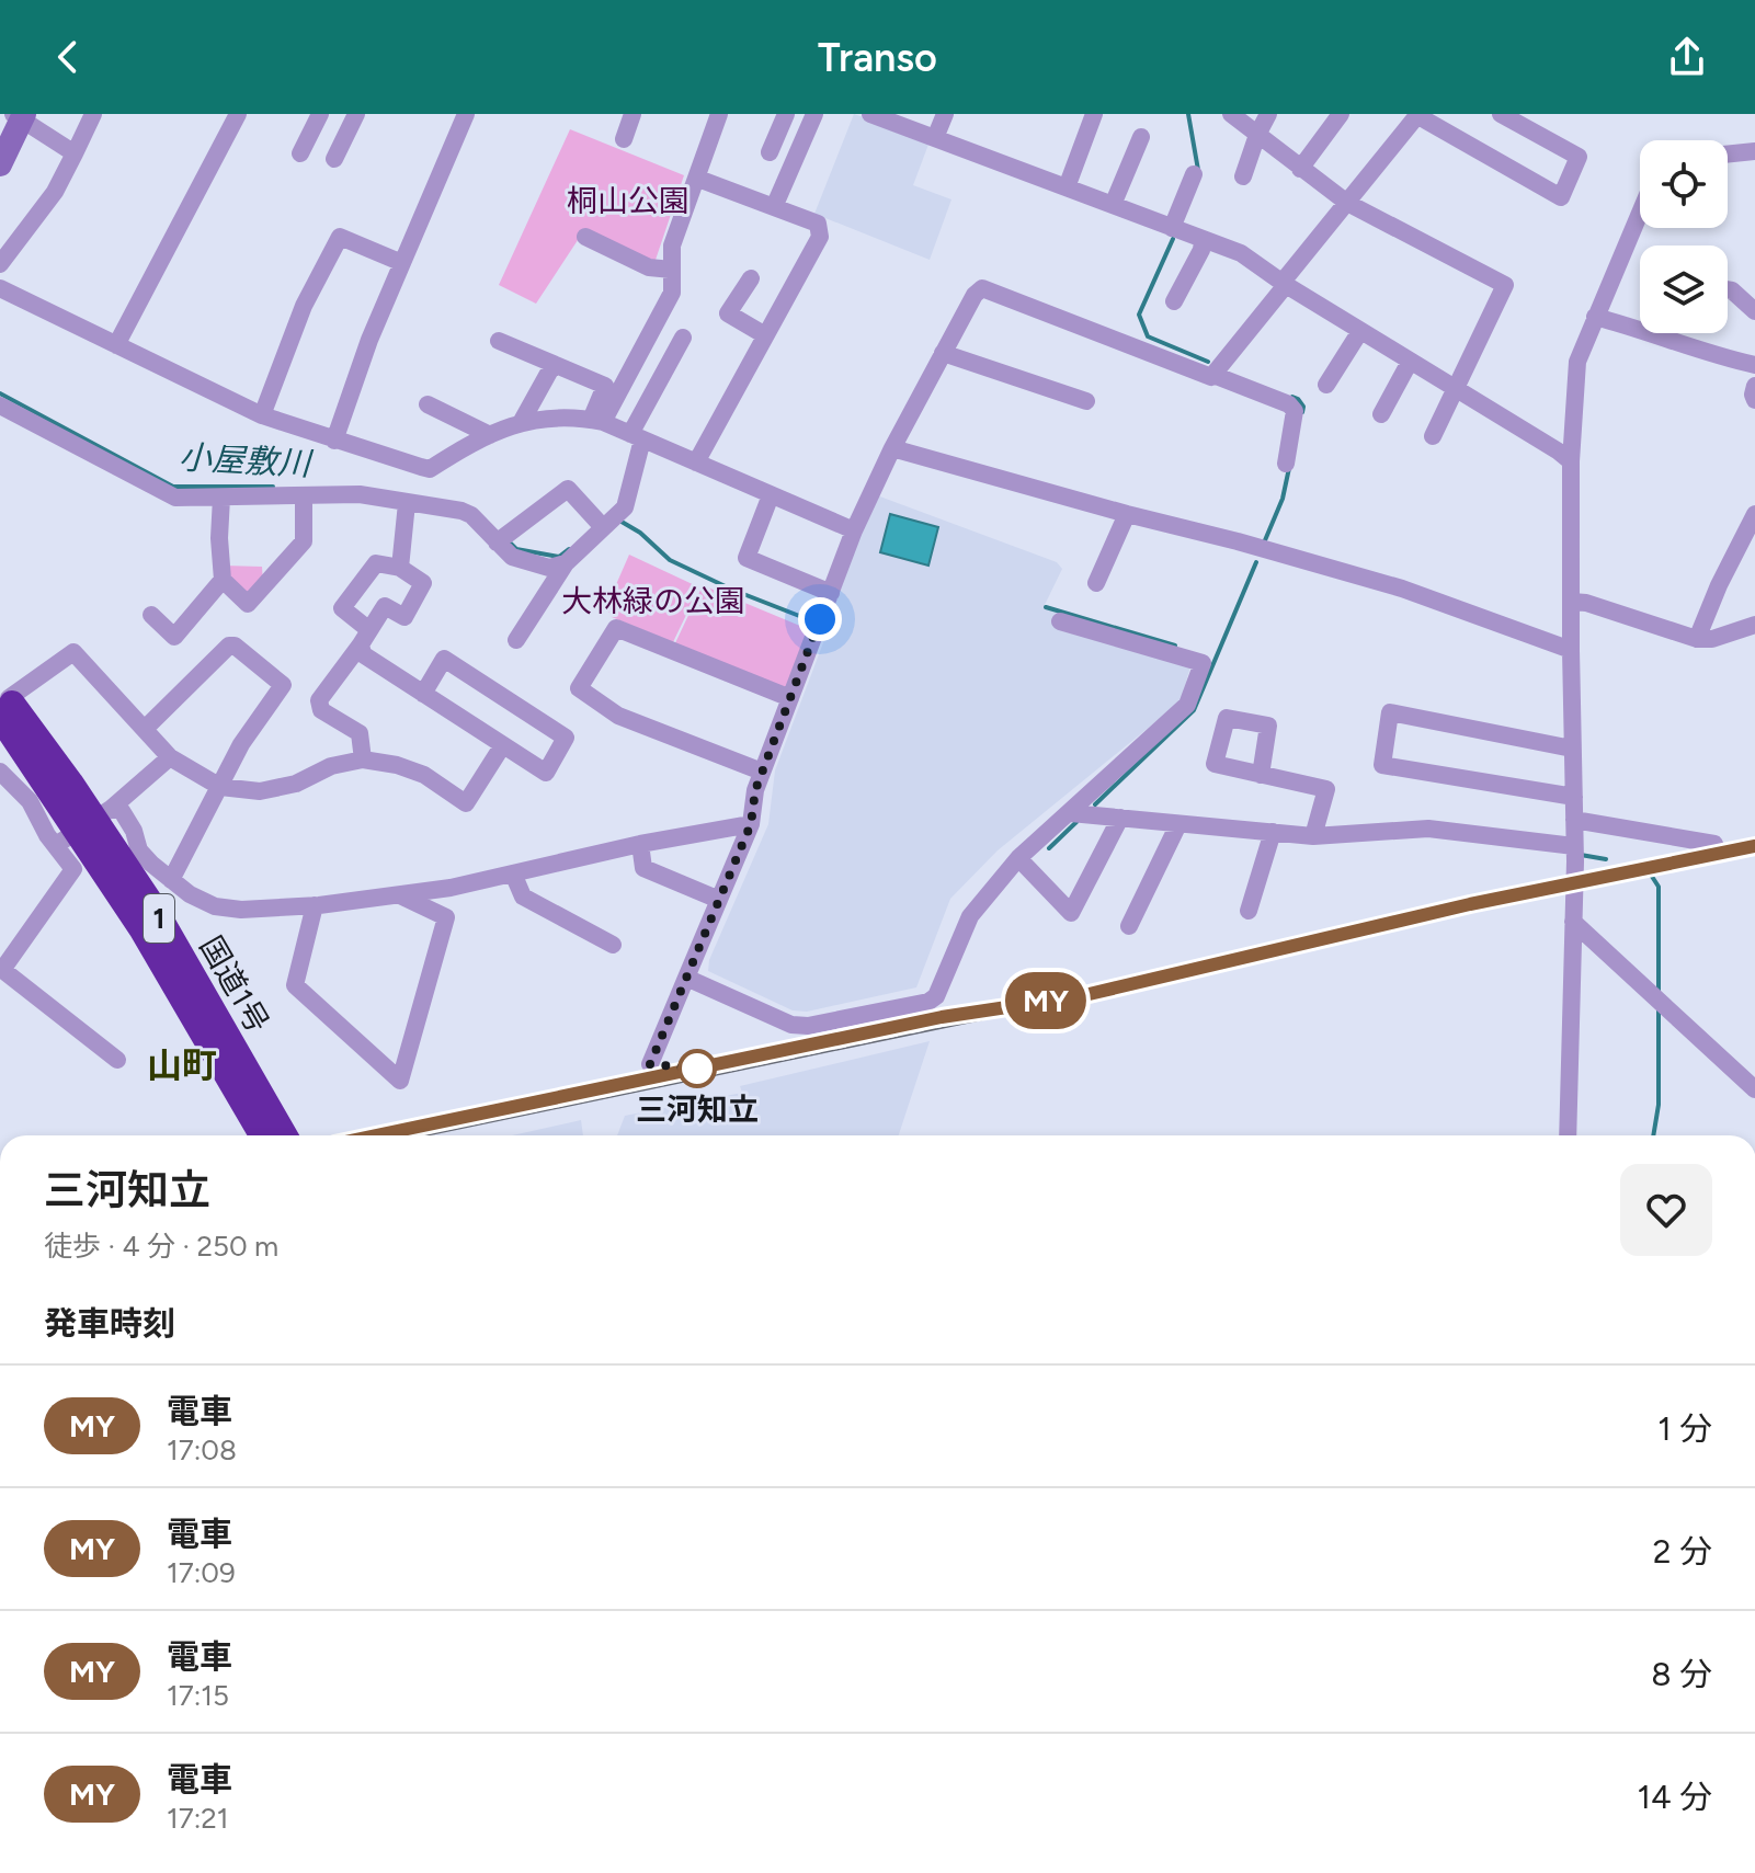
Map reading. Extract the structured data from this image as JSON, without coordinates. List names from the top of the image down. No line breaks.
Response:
{"streets":{"highway":["1","国道1号"]},"districts":["山町"],"water":["小屋敷川"],"parks":["桐山公園","大林緑の公園"],"places":["三河知立"],"page":{"header":"Transo","on_map":"MY","heading":[["三河知立","徒歩 · 4 分 · 250 m"],"発車時刻"],"list":[{"mark":"MY","name":"電車","note":"17:08","value":"1 分"},{"mark":"MY","name":"電車","note":"17:09","value":"2 分"},{"mark":"MY","name":"電車","note":"17:15","value":"8 分"},{"mark":"MY","name":"電車","note":"17:21","value":"14 分"}]}}
